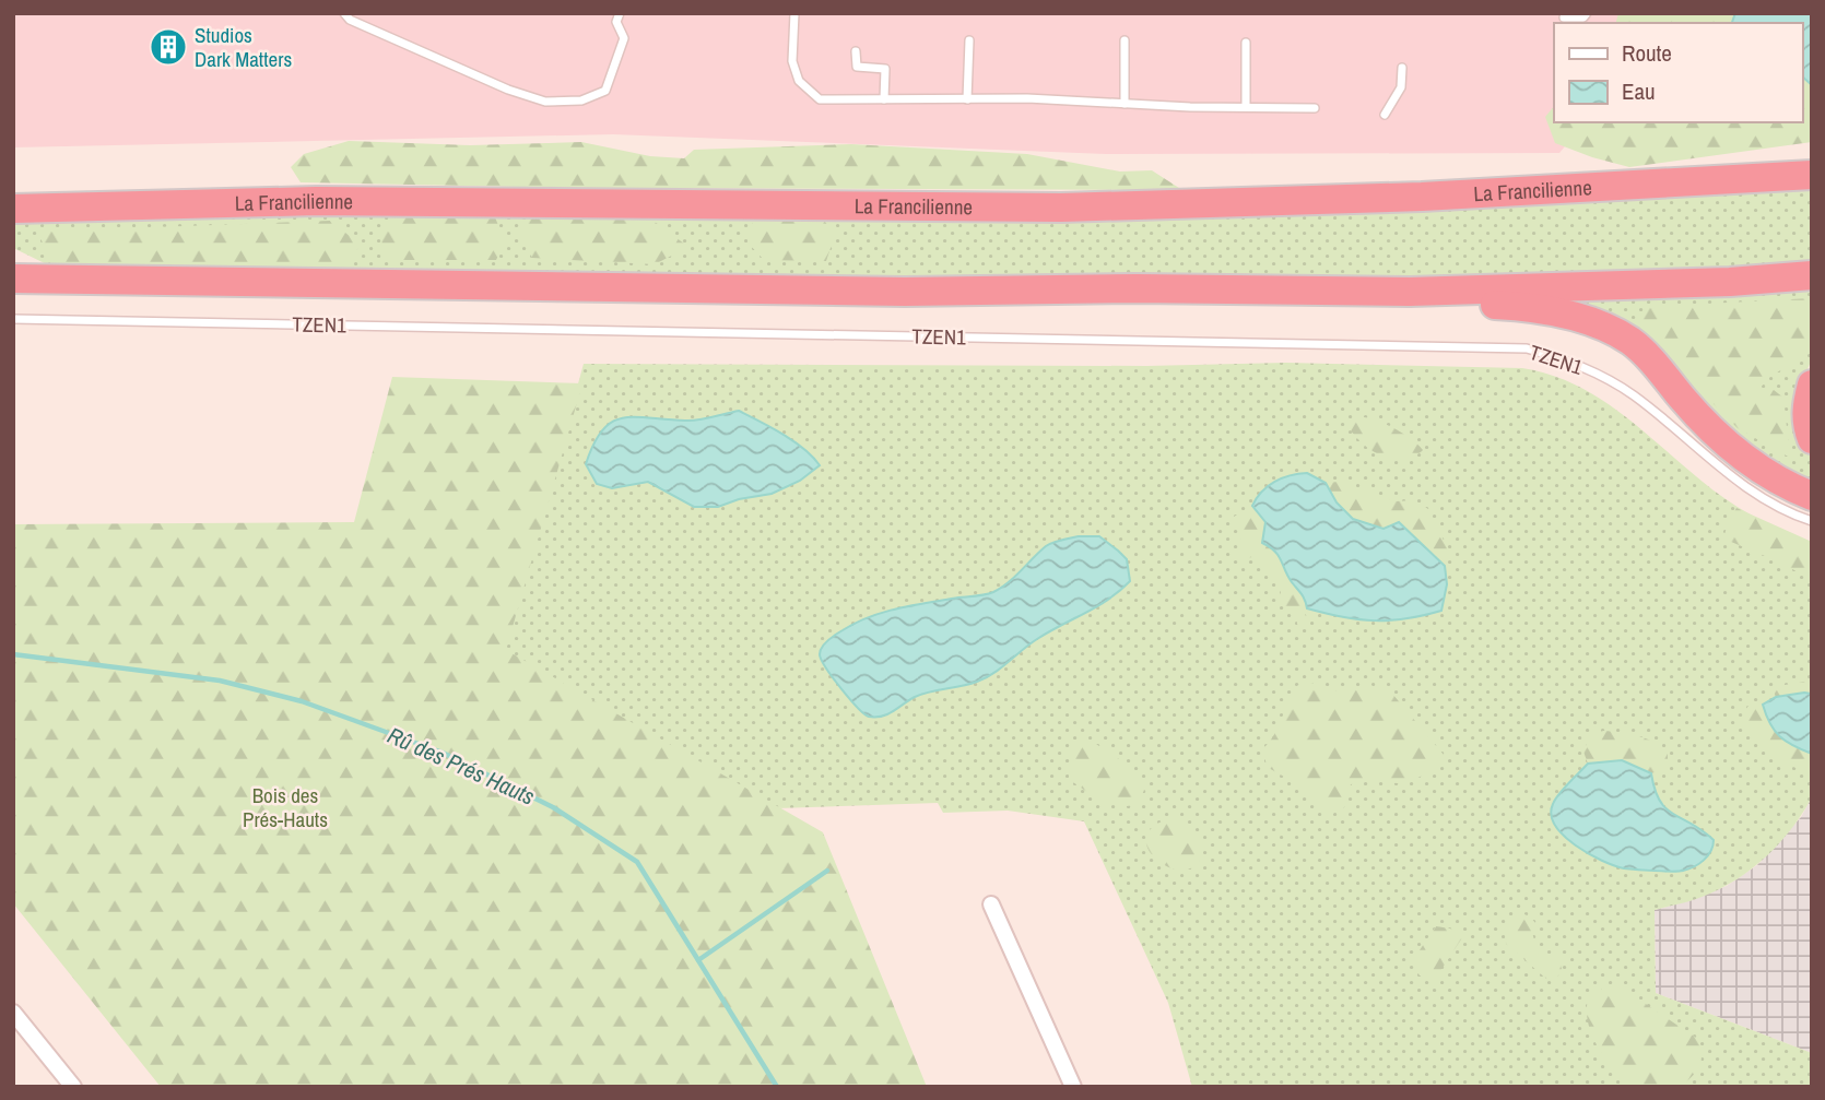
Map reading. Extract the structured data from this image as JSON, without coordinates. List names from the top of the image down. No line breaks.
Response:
{"streets":{"highway":["La Francilienne"],"lane":["TZEN1"]},"water":["Rû des Prés Hauts"],"parks":["Bois des Prés-Hauts"],"places":{"building":["Studios Dark Matters"]},"legend":["Route","Eau"]}
